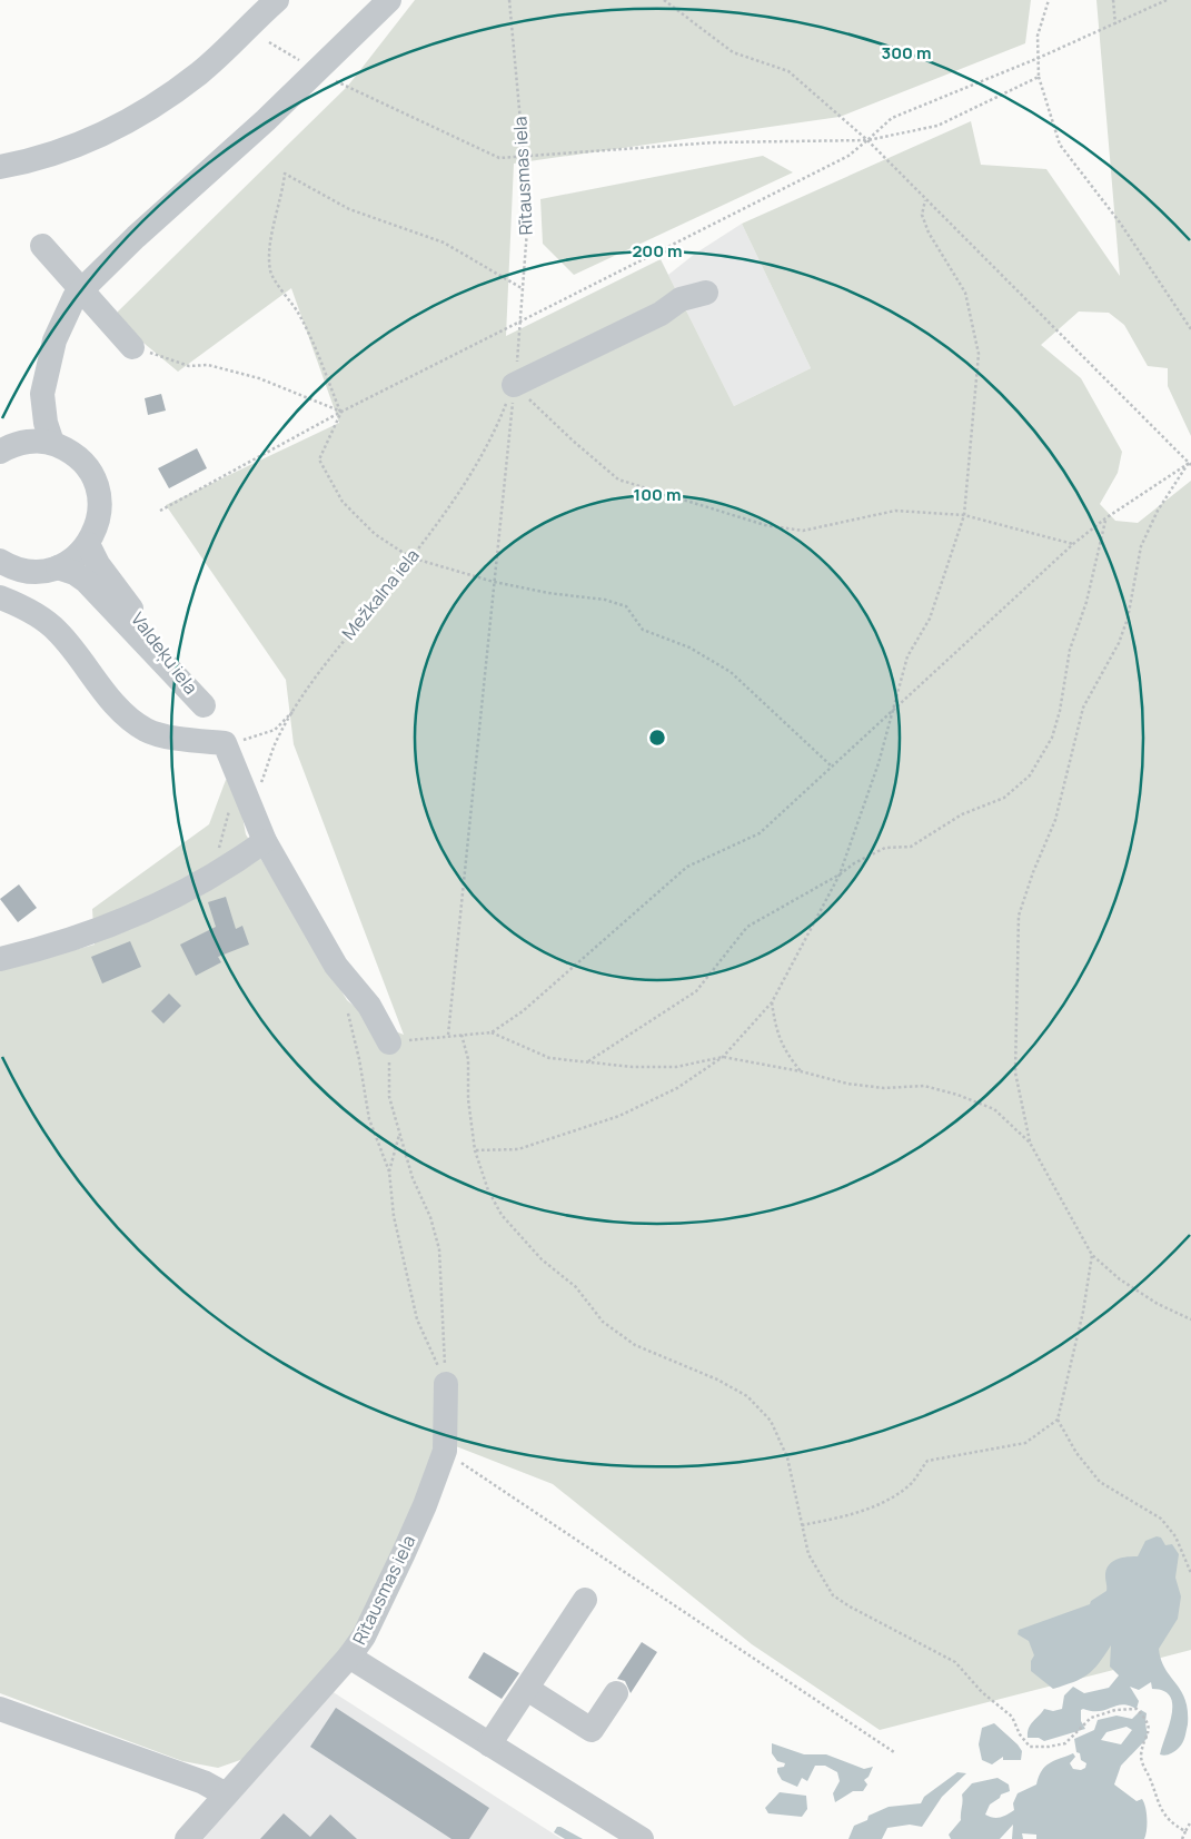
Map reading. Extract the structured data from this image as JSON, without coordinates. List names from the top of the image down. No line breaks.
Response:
{"streets":{"street":["Rītausmas iela","Valdeķu iela"],"path":["Mežkalna iela"]},"crossings":[["Rītausmas iela","Mežkalna iela"]],"rings":["300 m","200 m","100 m"]}
